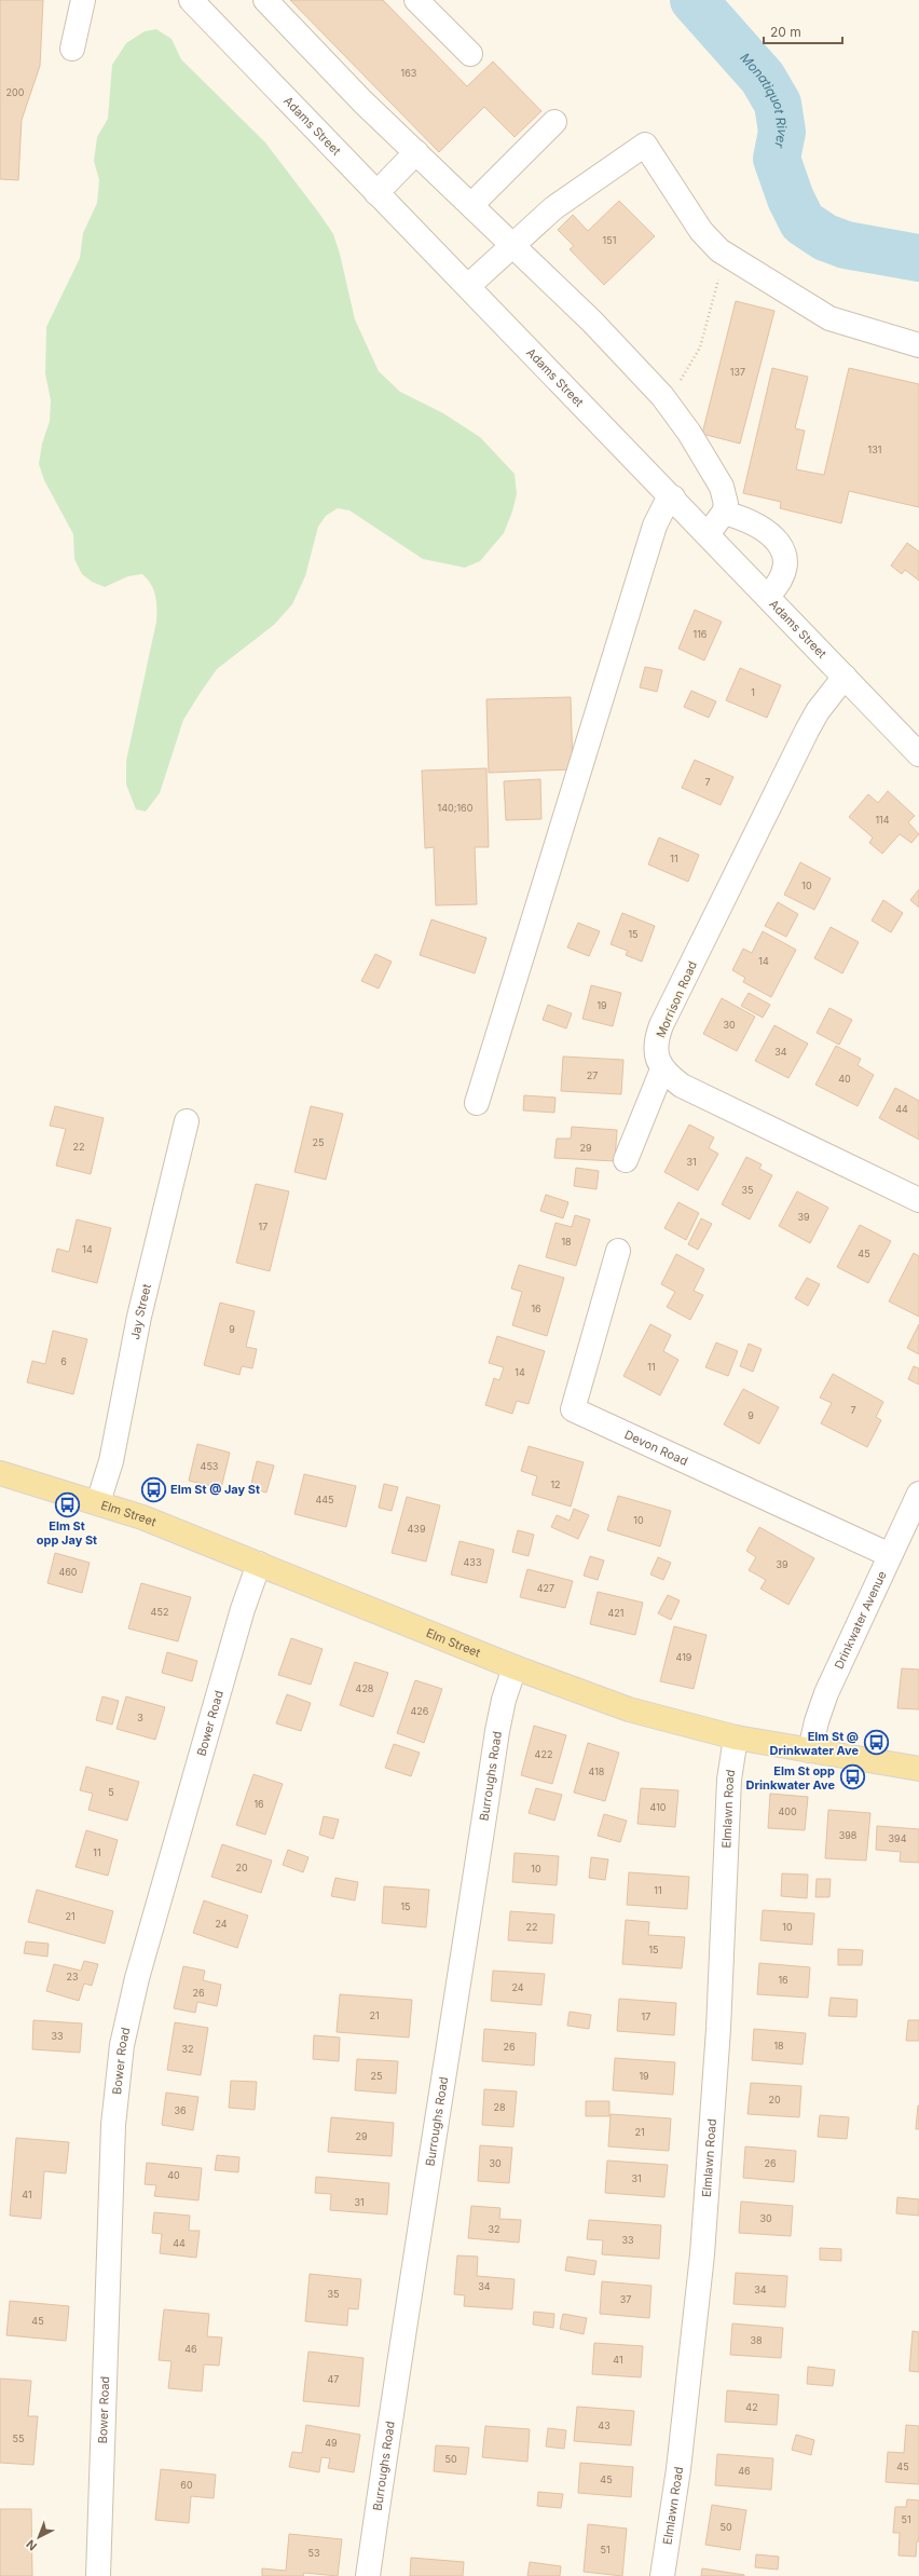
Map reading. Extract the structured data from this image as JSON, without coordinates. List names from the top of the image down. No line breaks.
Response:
{"streets":{"main road":["Elm Street"],"street":["Adams Street","Morrison Road","Jay Street","Devon Road","Drinkwater Avenue","Bower Road","Burroughs Road","Elmlawn Road"]},"crossings":[["Adams Street","Morrison Road"],["Jay Street","Elm Street"],["Devon Road","Drinkwater Avenue"],["Elm Street","Drinkwater Avenue"],["Elm Street","Bower Road"],["Elm Street","Burroughs Road"],["Elm Street","Elmlawn Road"]],"water":["Monatiquot River"],"places":{"bus stop":["Elm St @ Jay St","Elm St opp Jay St","Elm St @ Drinkwater Ave","Elm St opp Drinkwater Ave"]},"house_numbers":["163","200","151","137","131","116","1","7","140;160","114","11","10","15","14","19","30","34","27","40","44","25","22","29","31","35","39","17","18","14","45","16","9","6","11","14","7","9","453","12","445","10","439","433","39","460","427","452","421","419","428","426","3","422","418","5","16","410","400","398","394","11","20","10","11","15","21","24","22","10","15","23","16","24","26","21","17","33","18","26","32","25","19","20","28","36","21","29","30","26","40","31","41","31","30","32","33","44","34","34","35","37","45","38","46","41","47","42","43","55","49","50","45","46","45","60","51","50","51","53"],"scale_bar":"20 m","north":"bottom left"}
